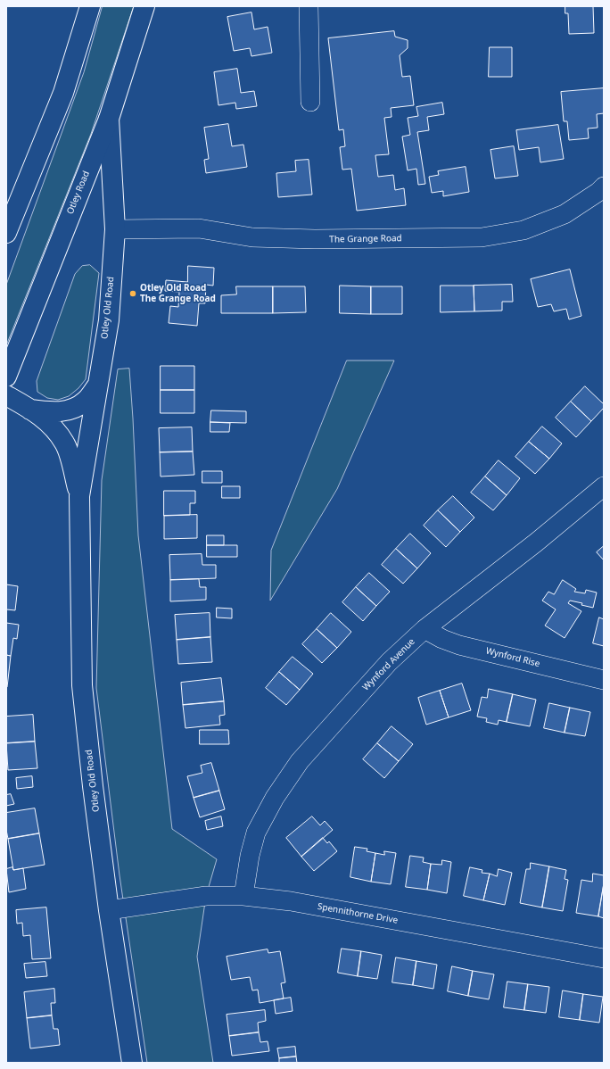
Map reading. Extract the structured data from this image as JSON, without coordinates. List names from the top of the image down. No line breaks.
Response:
{"streets":{"main road":["Otley Road","Otley Old Road"],"street":["The Grange Road","Wynford Rise","Wynford Avenue","Spennithorne Drive"]},"crossings":[["Otley Road","Otley Old Road"],["The Grange Road","Otley Old Road"],["Otley Old Road","Spennithorne Drive"],["Wynford Rise","Wynford Avenue"],["Wynford Avenue","Spennithorne Drive"]],"places":["Otley Old Road The Grange Road"]}
